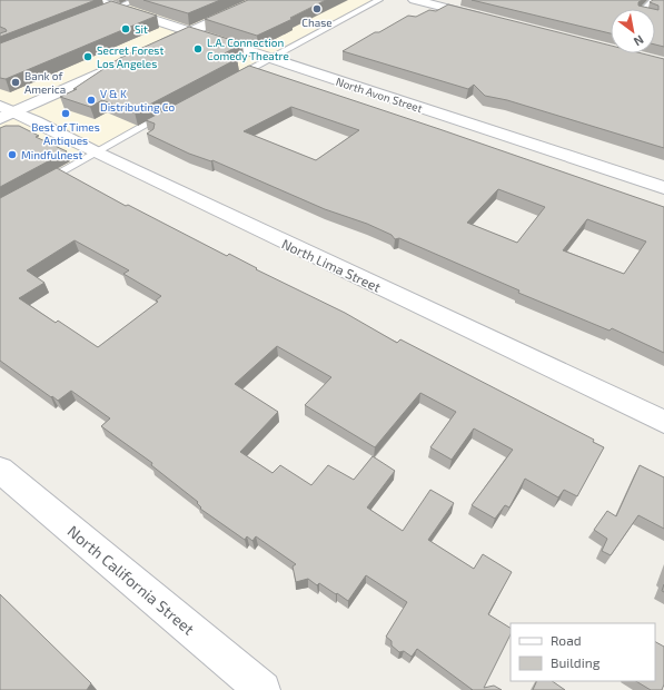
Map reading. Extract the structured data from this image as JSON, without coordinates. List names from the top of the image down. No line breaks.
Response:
{"streets":{"street":["North Avon Street","North Lima Street","North California Street"]},"places":["Chase","Sit","L.A. Connection Comedy Theatre","Secret Forest Los Angeles","Bank of America","V & K Distributing Co","Best of Times Antiques","Mindfulnest"],"legend":["Road","Building"],"north":"bottom right"}
